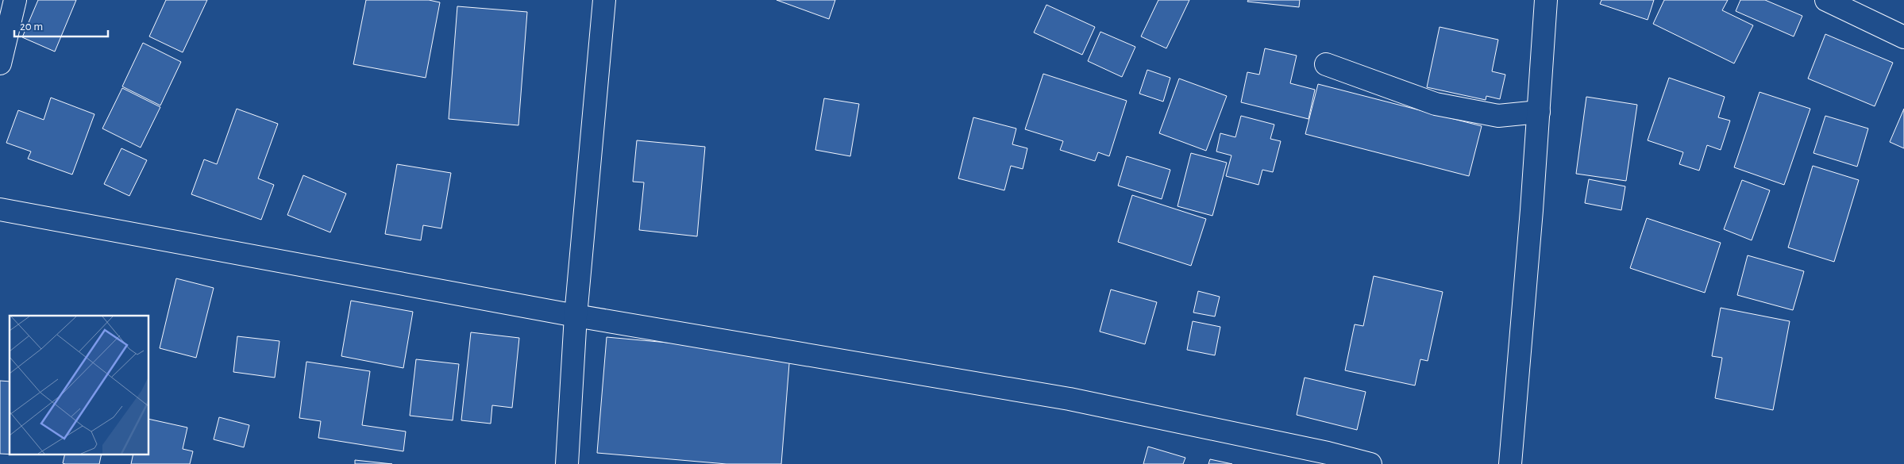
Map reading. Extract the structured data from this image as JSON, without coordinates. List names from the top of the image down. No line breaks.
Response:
{"scale_bar":"20 m"}
